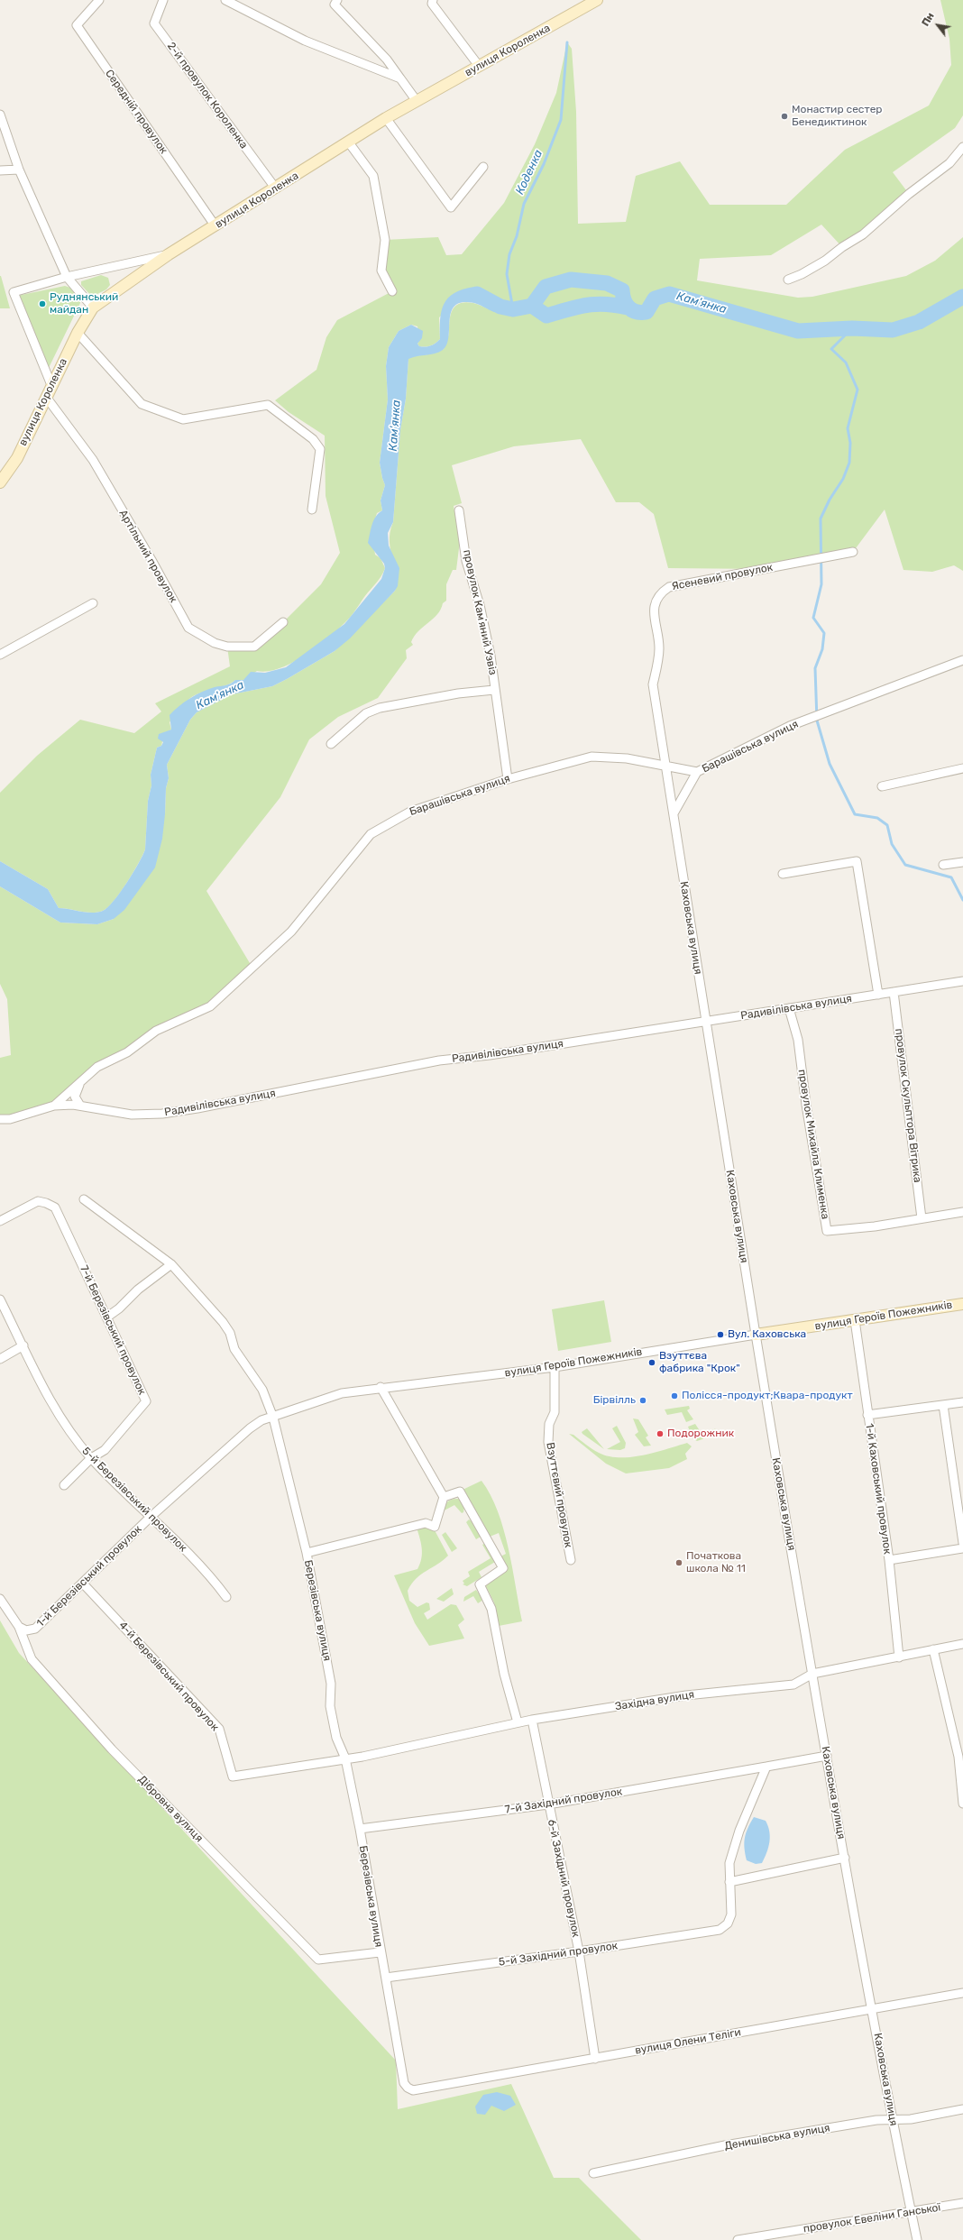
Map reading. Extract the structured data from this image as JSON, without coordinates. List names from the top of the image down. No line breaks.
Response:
{"streets":{"street":["вулиця Короленка","2-й провулок Короленка","Середній провулок","Артільний провулок","Ясеневий провулок","провулок Камʼяний Узвіз","Барашівська вулиця","Каховська вулиця","Радивілівська вулиця","провулок Скульптора Вітрика","провулок Михайла Клименка","вулиця Героїв Пожежників","7-й Березівський провулок","1-й Каховський провулок","Взуттєвий провулок","5-й Березівський провулок","1-й Березівський провулок","Березівська вулиця","4-й Березівський провулок","Західна вулиця","7-й Західний провулок","Дібровна вулиця","6-й Західний провулок","5-й Західний провулок","вулиця Олени Теліги","Денишівська вулиця","провулок Евеліни Ганської"]},"crossings":[["вулиця Короленка","2-й провулок Короленка"],["вулиця Короленка","Середній провулок"],["вулиця Короленка","Артільний провулок"],["Ясеневий провулок","Барашівська вулиця"],["Ясеневий провулок","Каховська вулиця"],["провулок Камʼяний Узвіз","Барашівська вулиця"],["Барашівська вулиця","Каховська вулиця"],["Барашівська вулиця","Радивілівська вулиця"],["Каховська вулиця","Радивілівська вулиця"],["Каховська вулиця","вулиця Героїв Пожежників"],["Каховська вулиця","Західна вулиця"],["Каховська вулиця","7-й Західний провулок"],["Каховська вулиця","вулиця Олени Теліги"],["Каховська вулиця","Денишівська вулиця"],["Каховська вулиця","провулок Евеліни Ганської"],["Радивілівська вулиця","провулок Скульптора Вітрика"],["Радивілівська вулиця","провулок Михайла Клименка"],["провулок Скульптора Вітрика","провулок Михайла Клименка"],["вулиця Героїв Пожежників","1-й Каховський провулок"],["вулиця Героїв Пожежників","Взуттєвий провулок"],["вулиця Героїв Пожежників","1-й Березівський провулок"],["вулиця Героїв Пожежників","Березівська вулиця"],["7-й Березівський провулок","5-й Березівський провулок"],["1-й Каховський провулок","Західна вулиця"],["5-й Березівський провулок","1-й Березівський провулок"],["1-й Березівський провулок","Березівська вулиця"],["1-й Березівський провулок","4-й Березівський провулок"],["1-й Березівський провулок","Дібровна вулиця"],["Березівська вулиця","4-й Березівський провулок"],["Березівська вулиця","Західна вулиця"],["Березівська вулиця","7-й Західний провулок"],["Березівська вулиця","Дібровна вулиця"],["Березівська вулиця","5-й Західний провулок"],["Березівська вулиця","вулиця Олени Теліги"],["4-й Березівський провулок","Західна вулиця"],["Західна вулиця","6-й Західний провулок"],["7-й Західний провулок","6-й Західний провулок"],["6-й Західний провулок","5-й Західний провулок"],["6-й Західний провулок","вулиця Олени Теліги"]],"water":["Коденка","Кам'янка"],"places":["Монастир сестер Бенедиктинок","Руднянський майдан","Вул. Каховська","Взуттєва фабрика \"Крок\"","Полісся-продукт;Квара-продукт","Бірвілль","Подорожник","Початкова школа № 11"],"north":"top left"}
